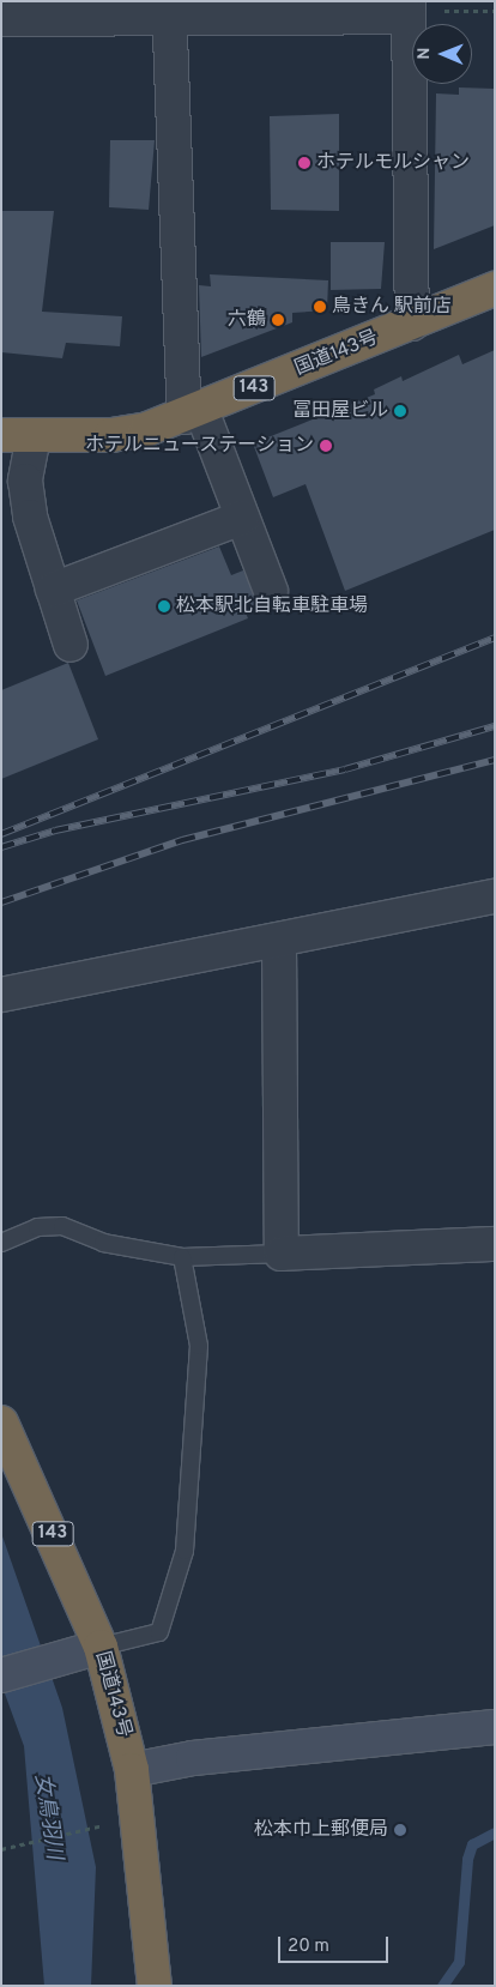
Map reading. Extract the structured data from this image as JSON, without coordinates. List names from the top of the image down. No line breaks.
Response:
{"streets":{"highway":["国道143号","143"]},"water":["女鳥羽川"],"places":["ホテルモルシャン","鳥きん 駅前店","六鶴","冨田屋ビル","ホテルニューステーション","松本駅北自転車駐車場","松本巾上郵便局"],"scale_bar":"20 m","north":"left"}
